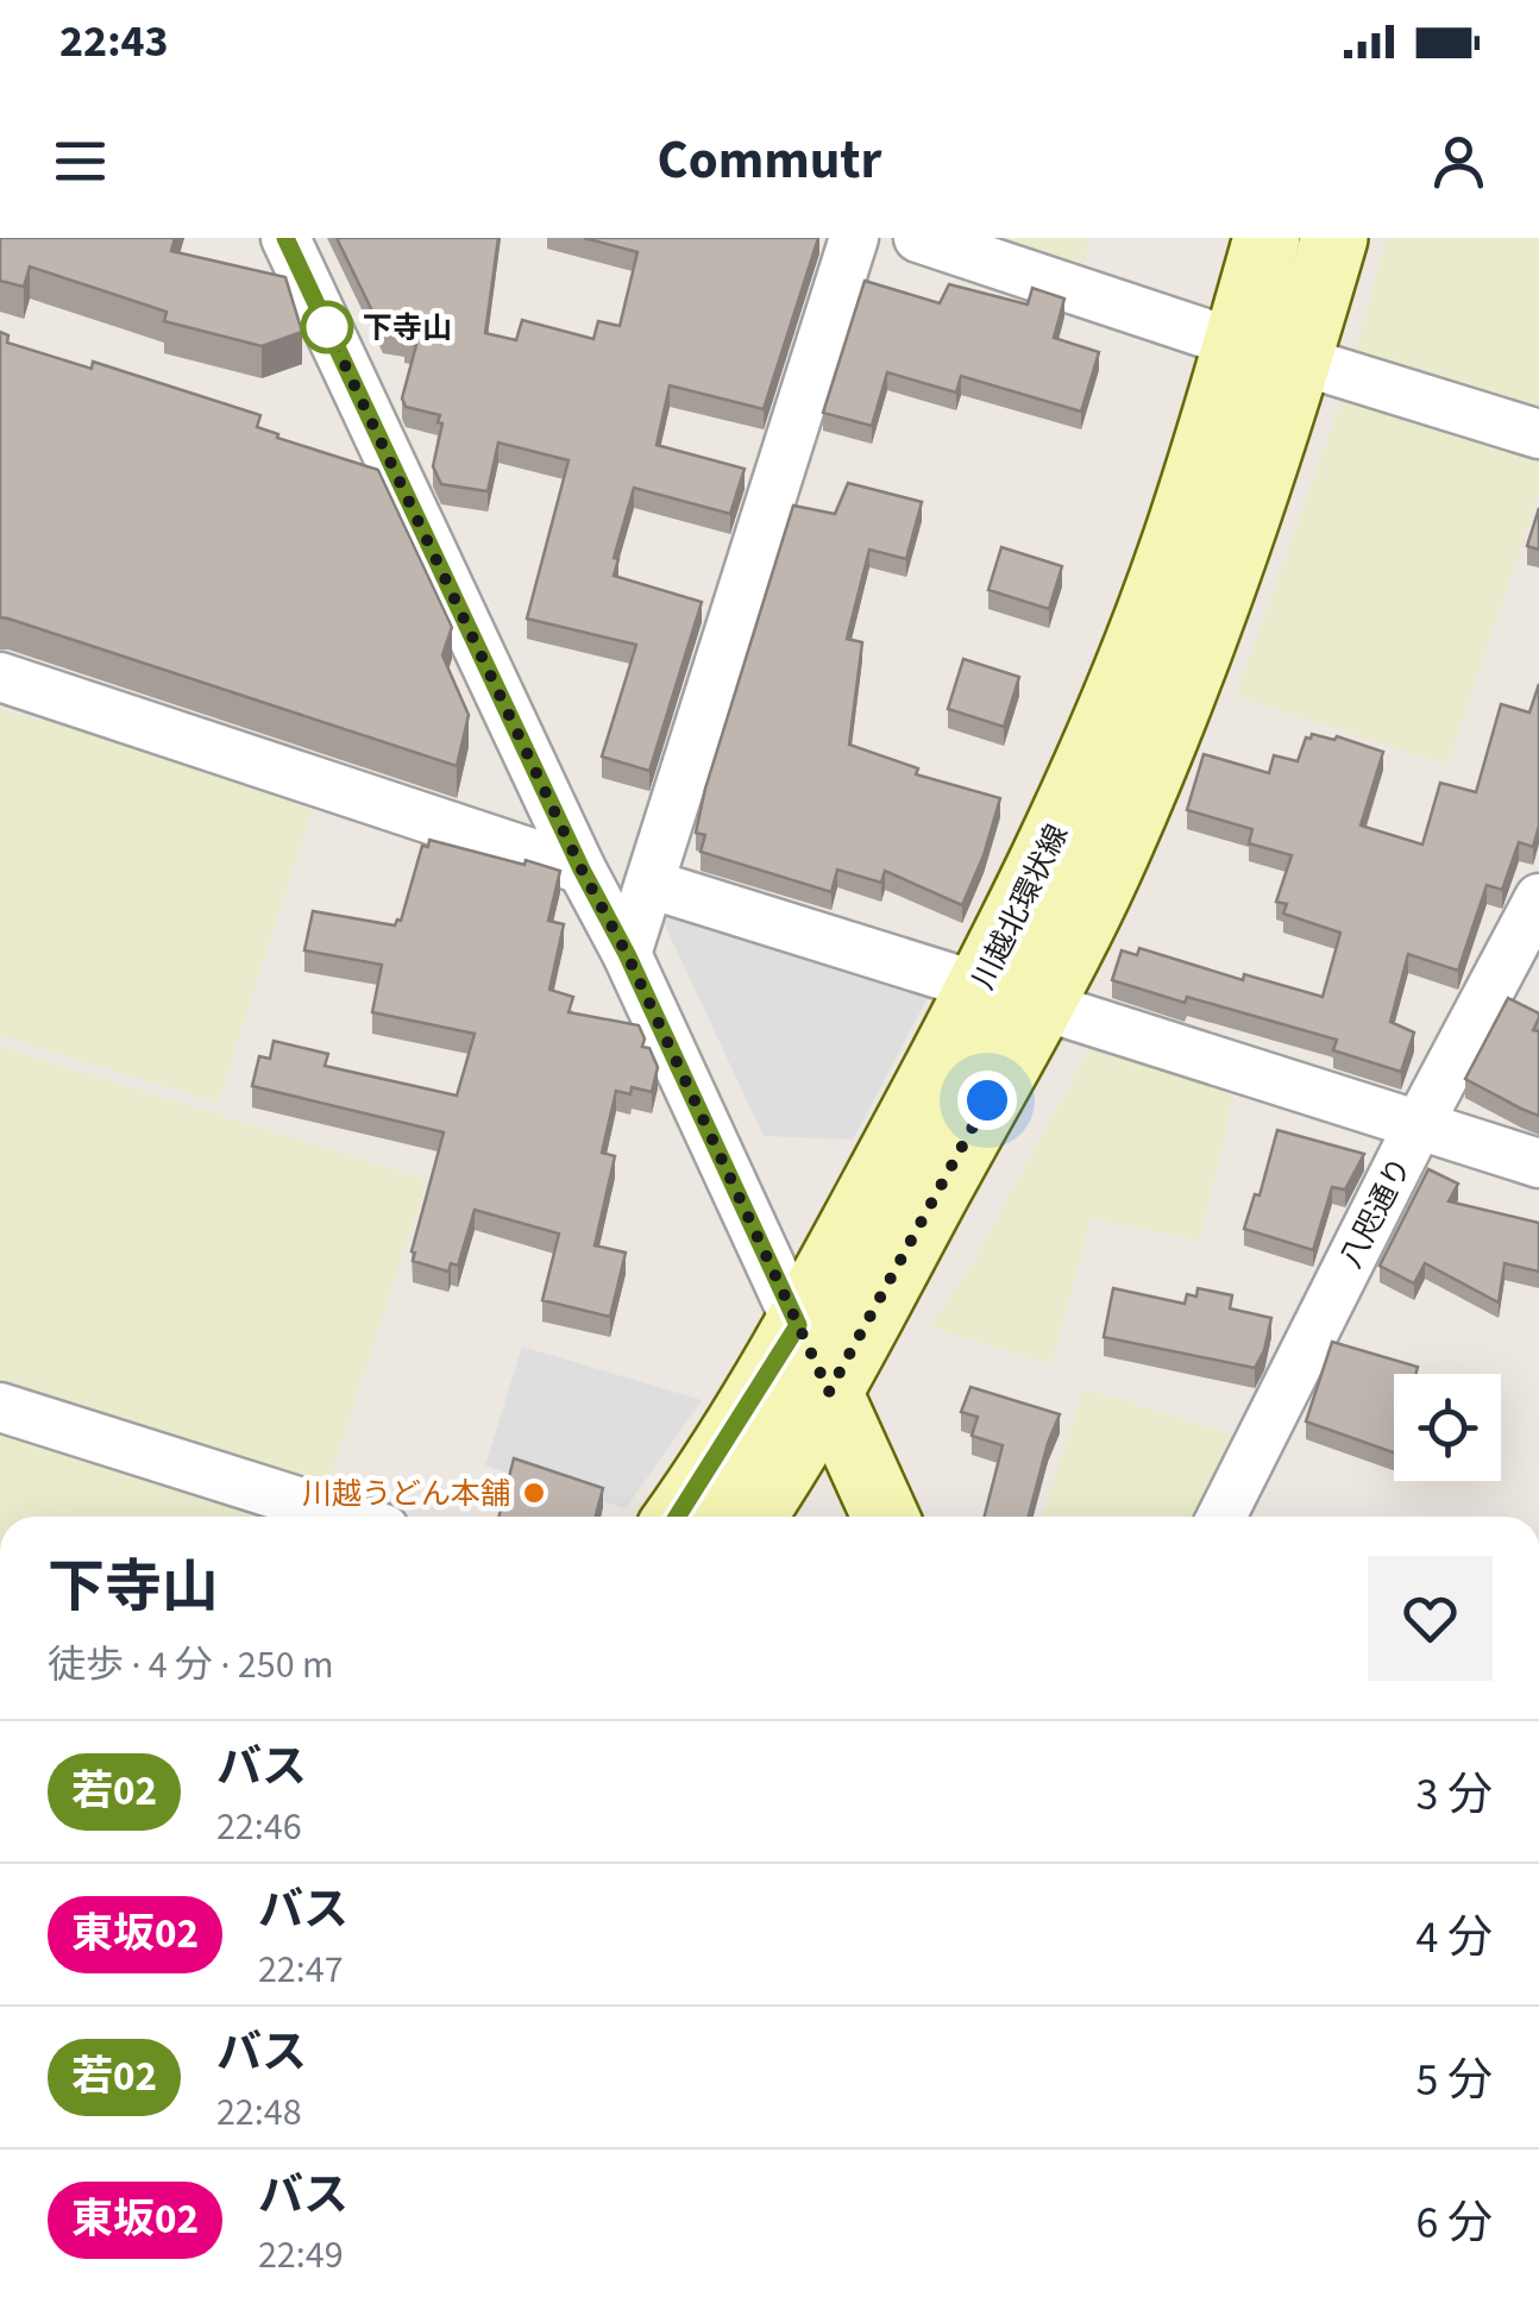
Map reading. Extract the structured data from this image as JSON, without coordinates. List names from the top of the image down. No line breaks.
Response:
{"streets":{"main road":["川越北環状線"],"street":["八咫通り"]},"places":["下寺山","川越うどん本舗"],"lines":["bus line 若02"],"page":{"status":"22:43","header":"Commutr","heading":["下寺山","徒歩 · 4 分 · 250 m"],"list":[{"mark":"若02","name":"バス","note":"22:46","value":"3 分"},{"mark":"東坂02","name":"バス","note":"22:47","value":"4 分"},{"mark":"若02","name":"バス","note":"22:48","value":"5 分"},{"mark":"東坂02","name":"バス","note":"22:49","value":"6 分"}]}}
